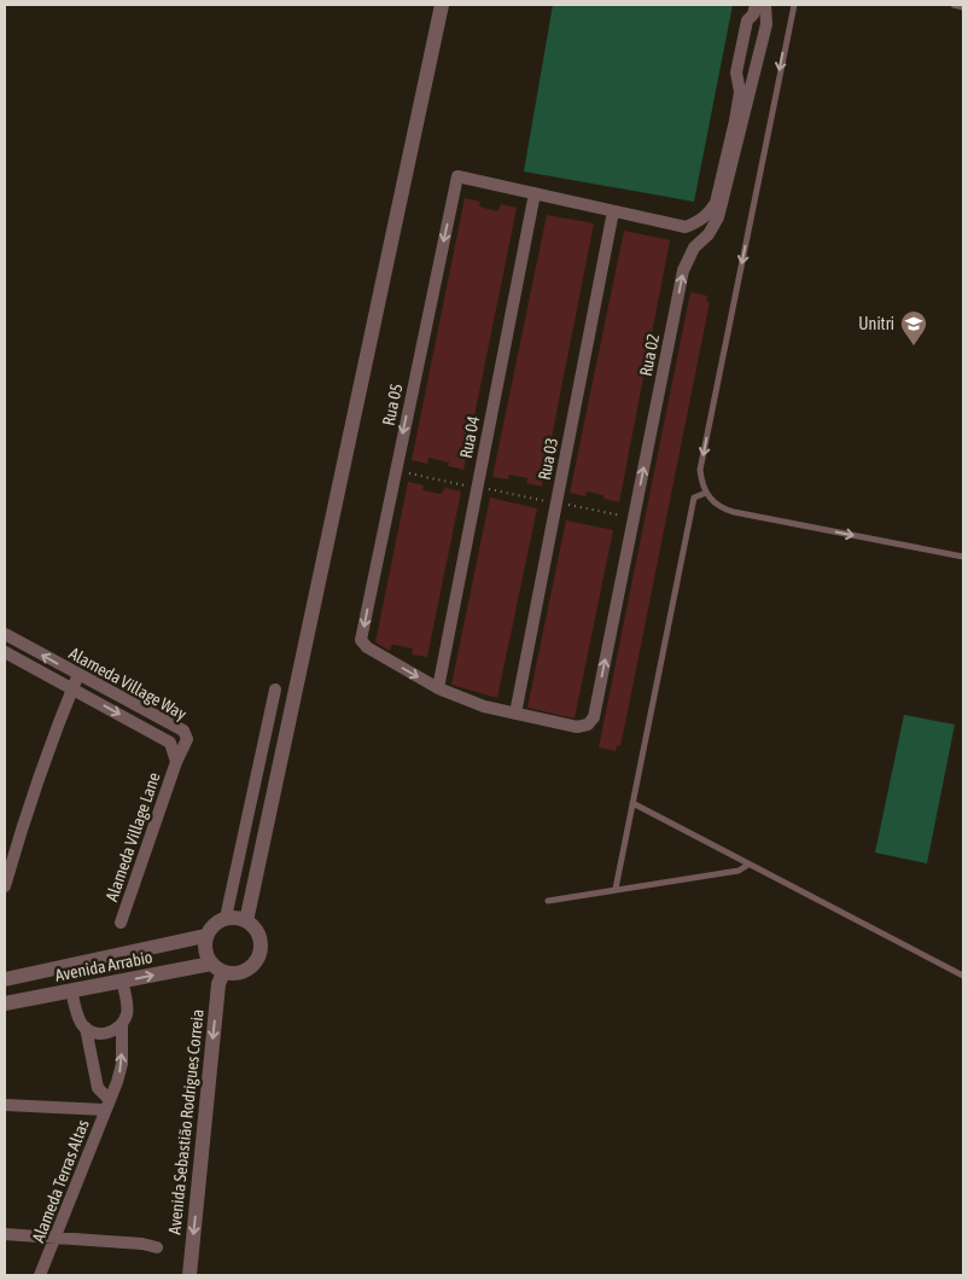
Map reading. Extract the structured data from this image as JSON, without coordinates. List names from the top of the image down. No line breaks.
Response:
{"streets":{"street":["Rua 02","Rua 05","Rua 04","Rua 03","Alameda Village Way","Alameda Village Lane","Avenida Arrabio","Avenida Sebastião Rodrigues Correia","Alameda Terras Altas"]},"crossings":[["Rua 02","Rua 03"],["Rua 05","Rua 04"],["Alameda Village Way","Alameda Village Lane"],["Avenida Arrabio","Avenida Sebastião Rodrigues Correia"],["Avenida Arrabio","Alameda Terras Altas"]],"one_way":["Rua 02","Avenida Sebastião Rodrigues Correia"],"places":{"school or university":["Unitri"]}}
